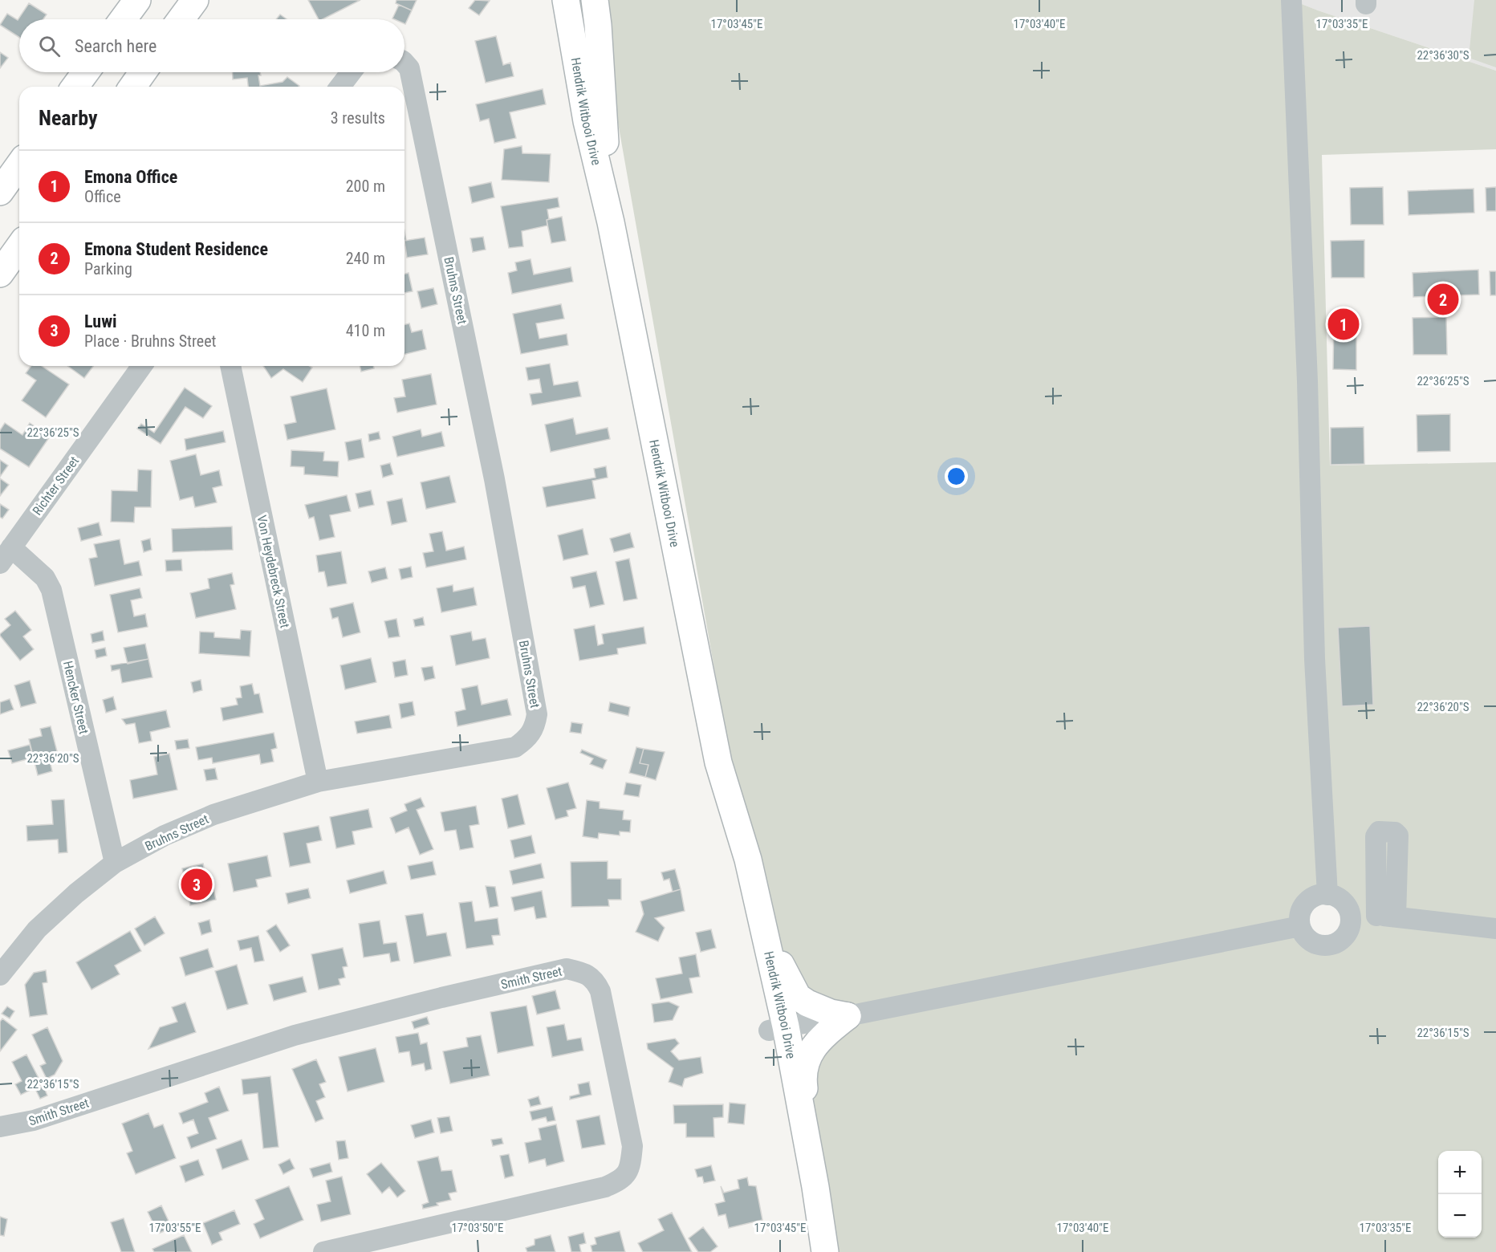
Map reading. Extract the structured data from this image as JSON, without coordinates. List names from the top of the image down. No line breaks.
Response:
{"streets":{"main road":["Hendrik Witbooi Drive"],"street":["Bruhns Street","Richter Street","Von Heydebreck Street","Hencker Street","Smith Street"]},"crossings":[["Bruhns Street","Von Heydebreck Street"],["Bruhns Street","Hencker Street"],["Richter Street","Hencker Street"]],"page":{"search":"Search here","heading":["Nearby","3 results"],"list":[{"mark":"1","name":"Emona Office","note":"Office","value":"200 m"},{"mark":"2","name":"Emona Student Residence","note":"Parking","value":"240 m"},{"mark":"3","name":"Luwi","note":"Place · Bruhns Street","value":"410 m"}],"pins":["2","1","3"],"map_buttons":["+","−"]},"coordinates":["17°03'45\"E","17°03'40\"E","17°03'35\"E","22°36'30\"S","22°36'25\"S","22°36'20\"S","22°36'15\"S","17°03'55\"E","17°03'50\"E"]}
